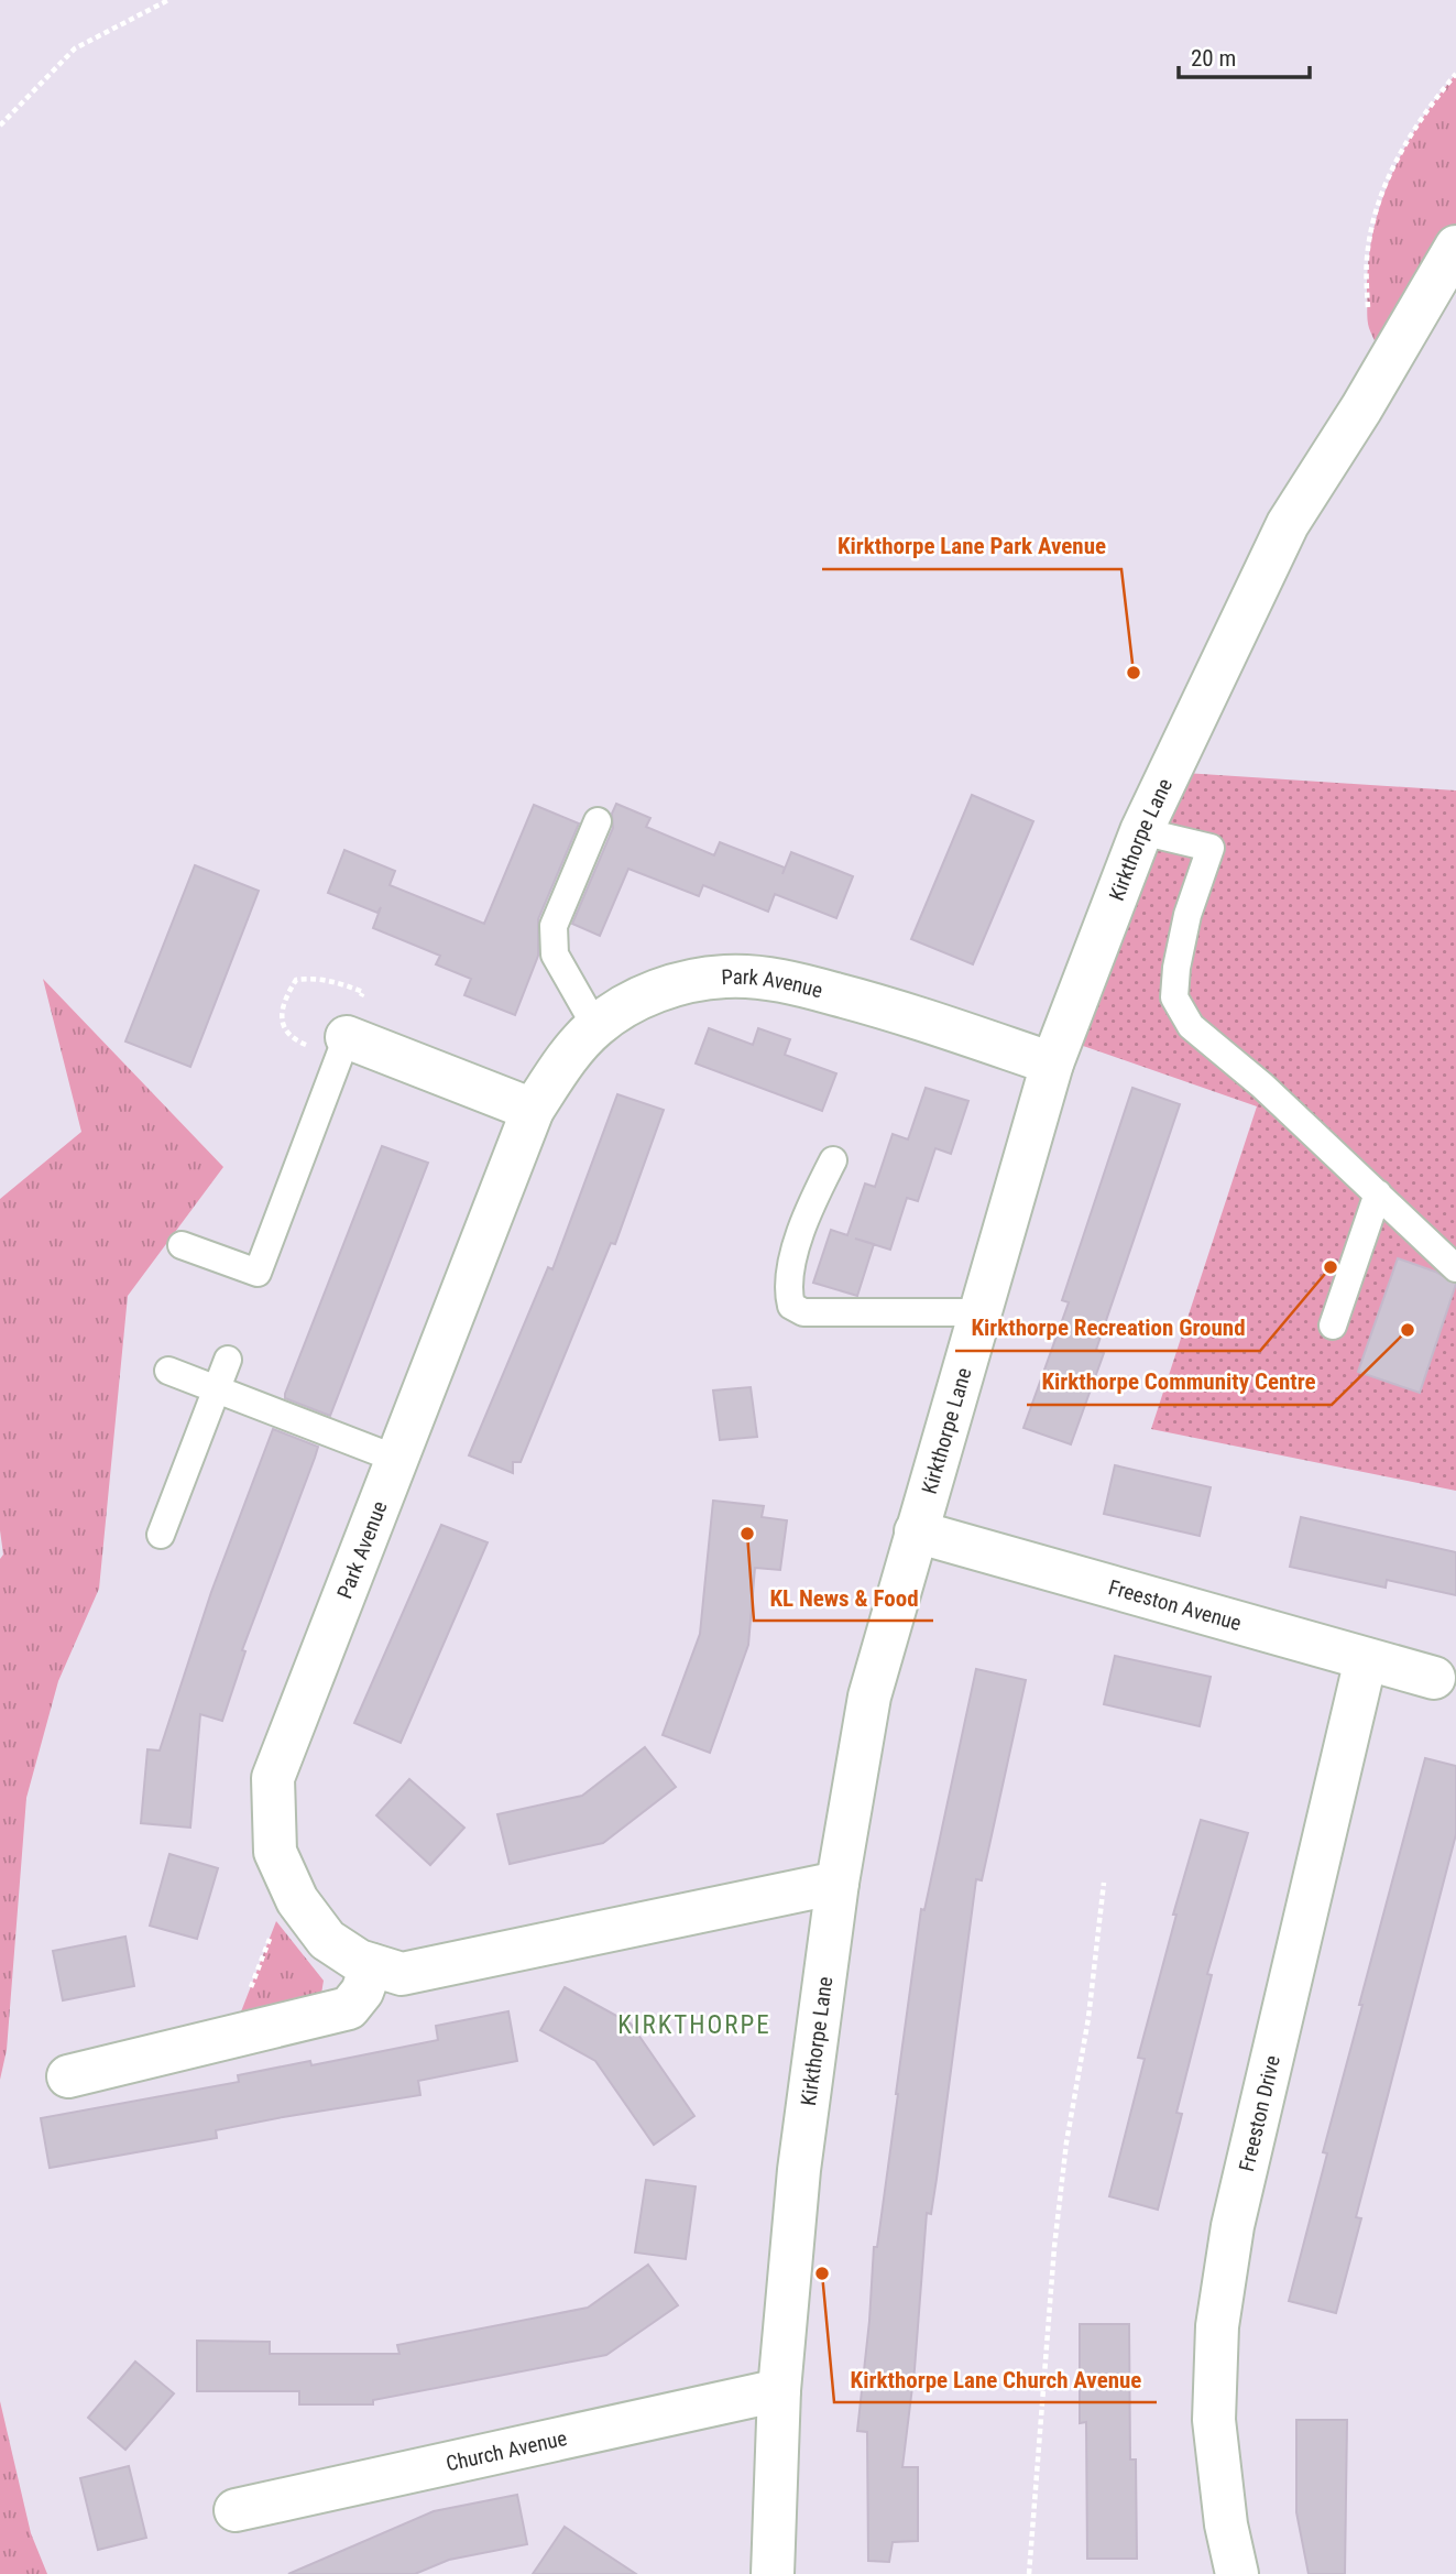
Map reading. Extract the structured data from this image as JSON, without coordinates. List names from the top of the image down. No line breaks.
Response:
{"streets":{"street":["Kirkthorpe Lane","Park Avenue","Freeston Avenue","Freeston Drive","Church Avenue"]},"crossings":[["Kirkthorpe Lane","Park Avenue"],["Kirkthorpe Lane","Freeston Avenue"],["Kirkthorpe Lane","Church Avenue"],["Freeston Avenue","Freeston Drive"]],"districts":["KIRKTHORPE"],"places":["Kirkthorpe Lane Park Avenue","Kirkthorpe Recreation Ground","Kirkthorpe Community Centre","KL News & Food","Kirkthorpe Lane Church Avenue"],"scale_bar":"20 m"}
